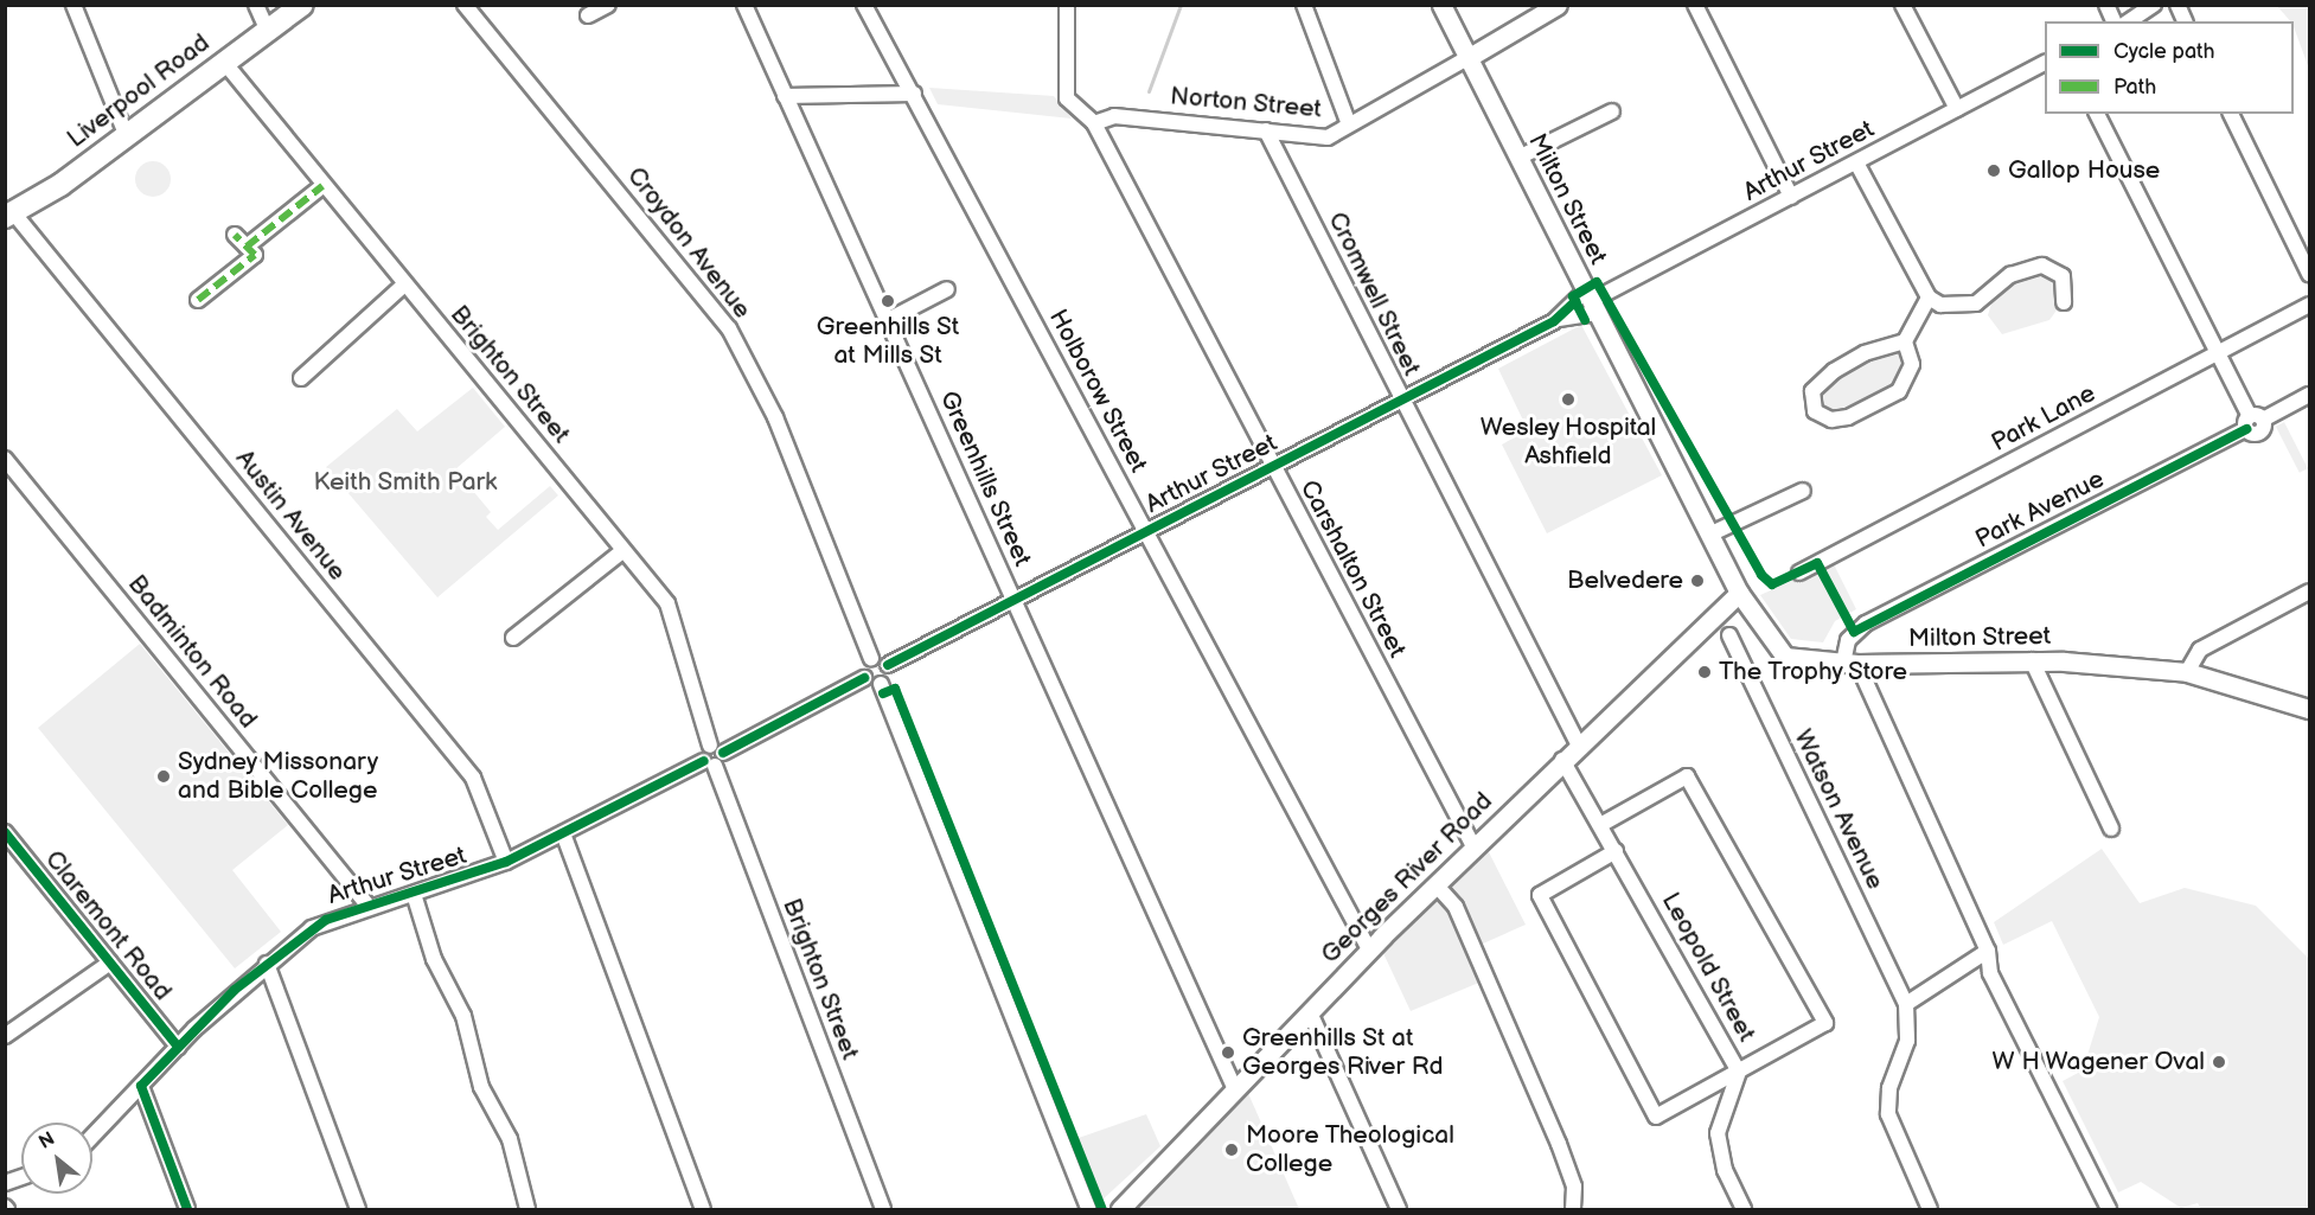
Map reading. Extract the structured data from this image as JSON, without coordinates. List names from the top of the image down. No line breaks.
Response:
{"streets":{"highway":["Liverpool Road"],"main road":["Norton Street","Milton Street","Georges River Road"],"street":["Arthur Street","Croydon Avenue","Cromwell Street","Brighton Street","Holborow Street","Park Lane","Greenhills Street","Park Avenue","Austin Avenue","Carshalton Street","Badminton Road","Watson Avenue","Claremont Road","Leopold Street"]},"crossings":[["Liverpool Road","Brighton Street"],["Liverpool Road","Austin Avenue"],["Norton Street","Milton Street"],["Norton Street","Cromwell Street"],["Norton Street","Carshalton Street"],["Arthur Street","Milton Street"],["Arthur Street","Cromwell Street"],["Arthur Street","Brighton Street"],["Arthur Street","Holborow Street"],["Arthur Street","Greenhills Street"],["Arthur Street","Austin Avenue"],["Arthur Street","Carshalton Street"],["Arthur Street","Badminton Road"],["Arthur Street","Claremont Road"],["Milton Street","Park Avenue"],["Milton Street","Georges River Road"],["Cromwell Street","Georges River Road"],["Holborow Street","Georges River Road"],["Greenhills Street","Georges River Road"],["Carshalton Street","Georges River Road"],["Georges River Road","Leopold Street"]],"parks":["Keith Smith Park"],"places":["Gallop House","Greenhills St at Mills St","Wesley Hospital Ashfield","Belvedere","The Trophy Store","Sydney Missonary and Bible College","Greenhills St at Georges River Rd","W H Wagener Oval","Moore Theological College"],"legend":["Cycle path","Path"],"north":"top left"}
